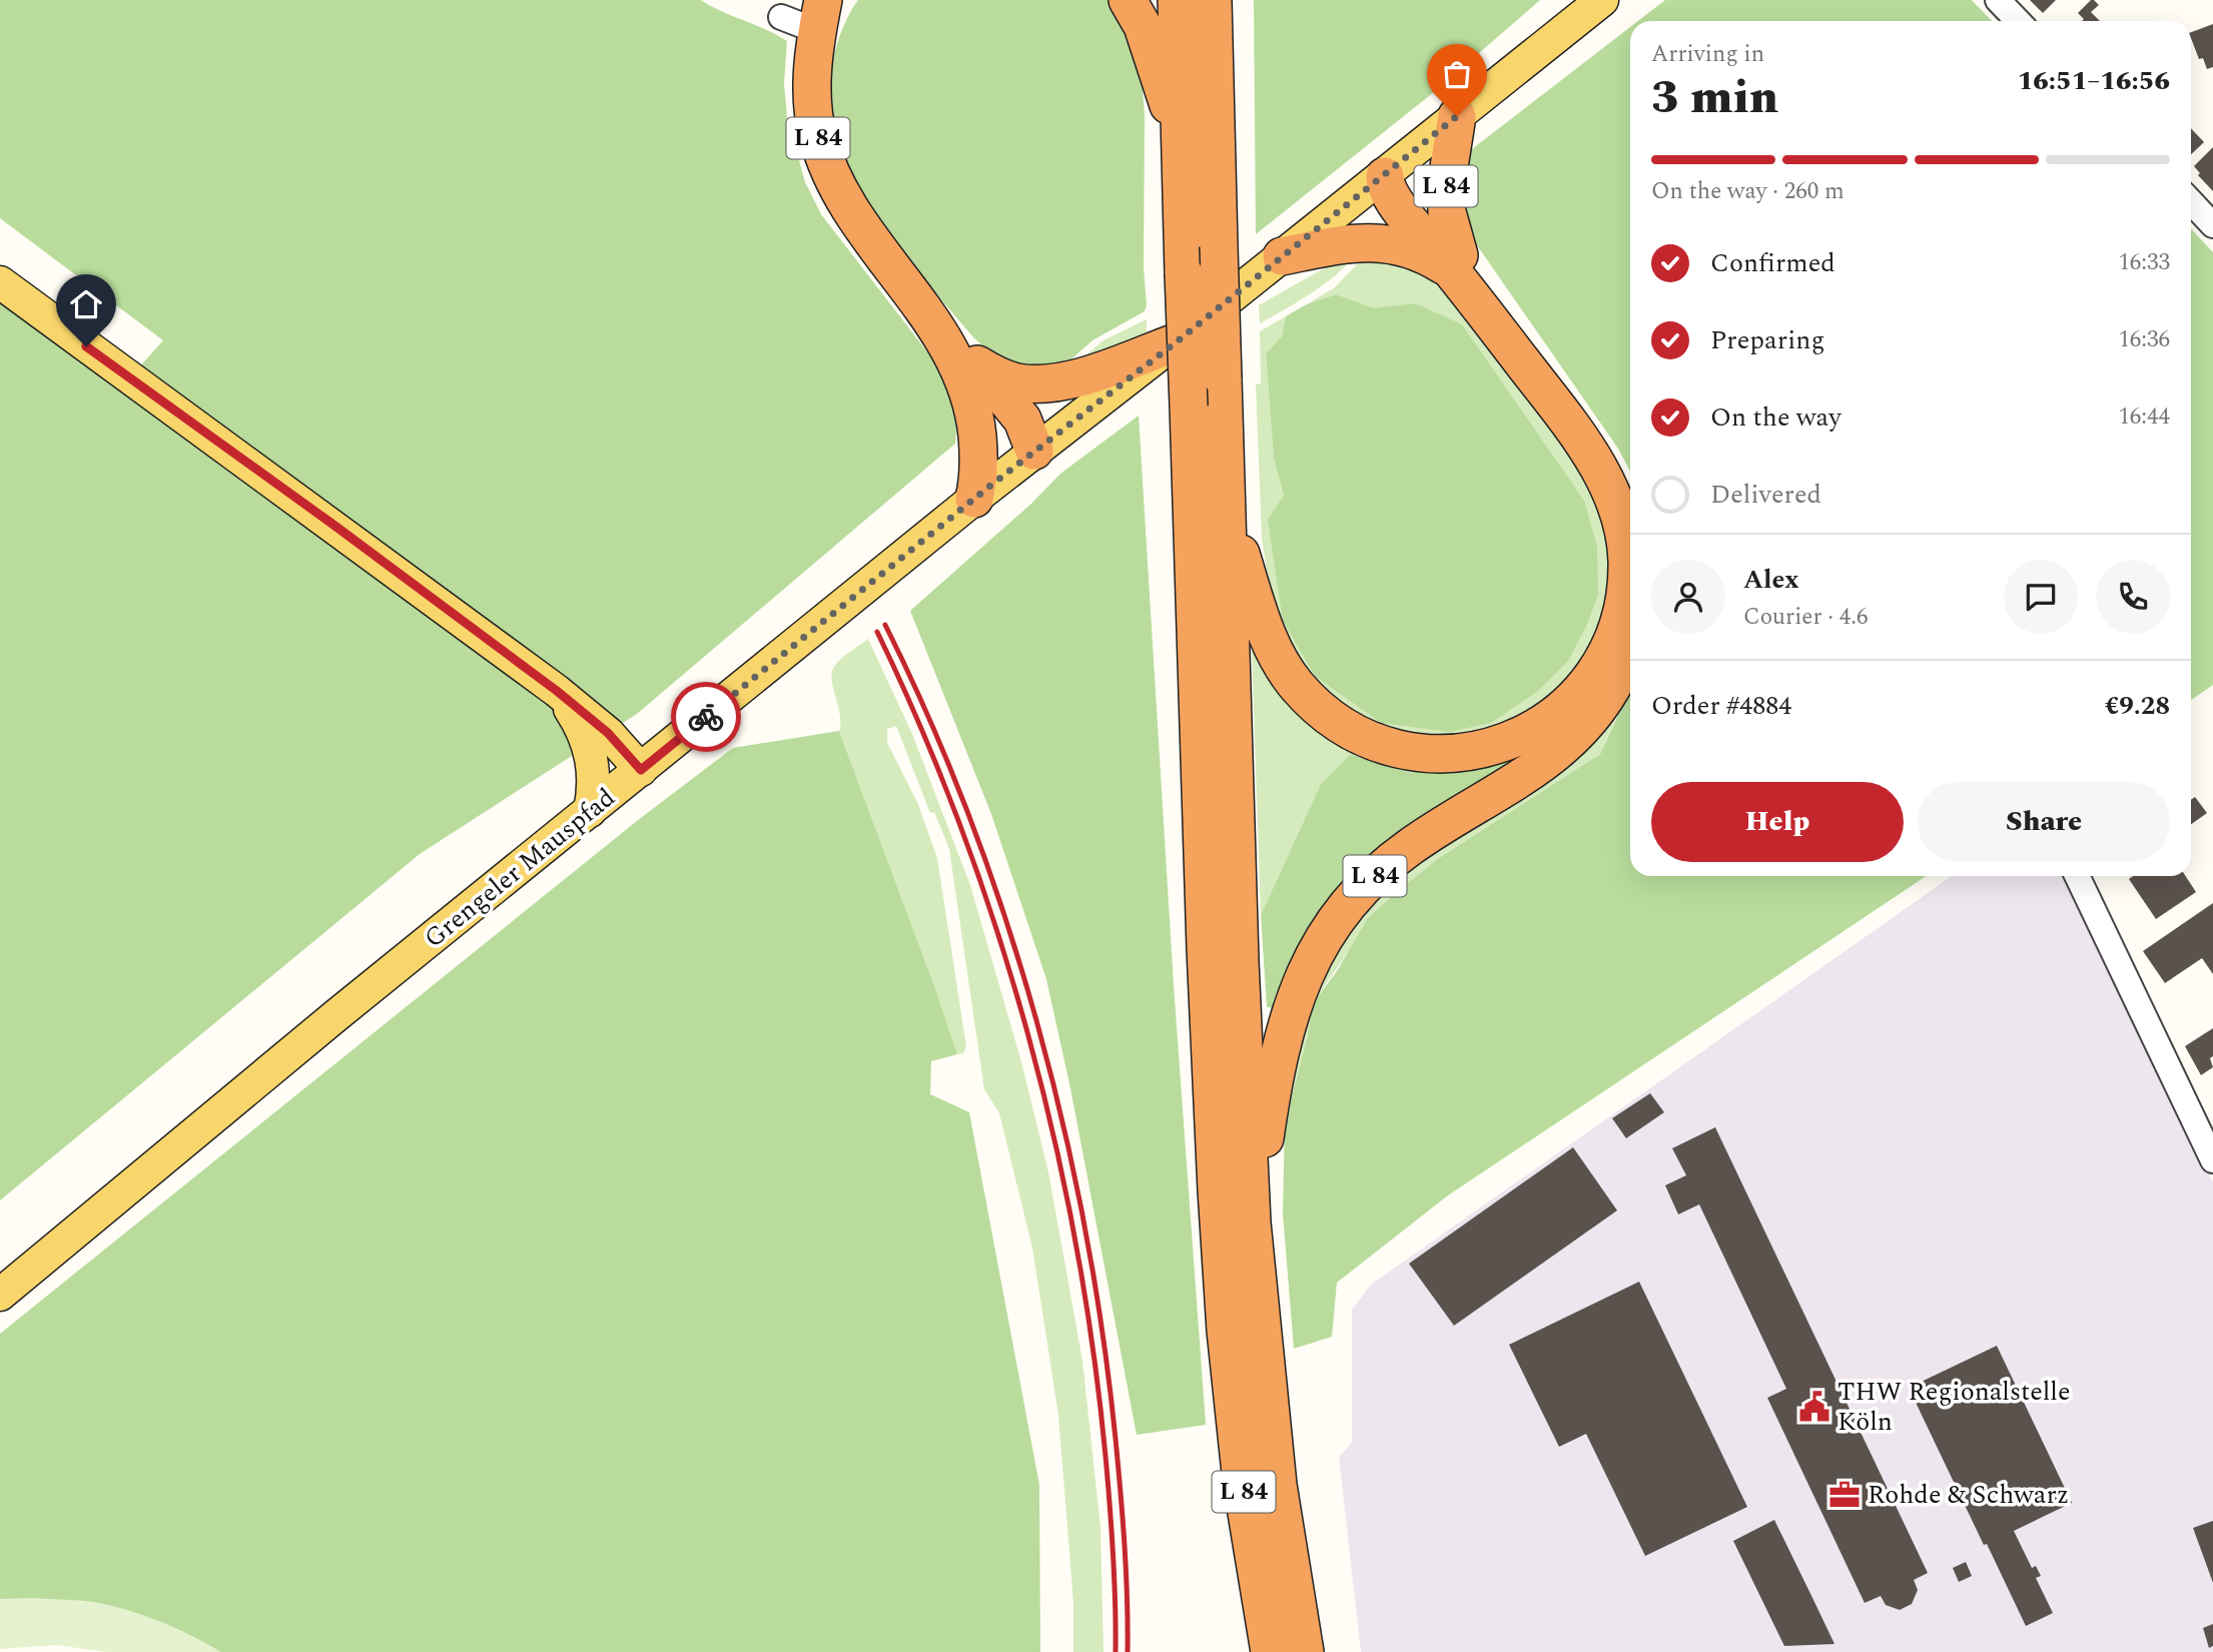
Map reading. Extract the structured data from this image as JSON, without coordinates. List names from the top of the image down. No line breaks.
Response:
{"streets":{"highway":["L 84"],"main road":["Grengeler Mauspfad"]},"crossings":[["L 84","Grengeler Mauspfad"]],"places":{"public building":["THW Regionalstelle Köln"],"office":["Rohde & Schwarz"]},"page":{"heading":["3 min","Arriving in","16:51–16:56"],"panel":["Alex","Courier · 4.6","Order #4884","€9.28"],"bar":"On the way · 260 m","list":[["Confirmed","16:33"],["Preparing","16:36"],["On the way","16:44"],"Delivered"],"buttons":["Help","Share"]}}
